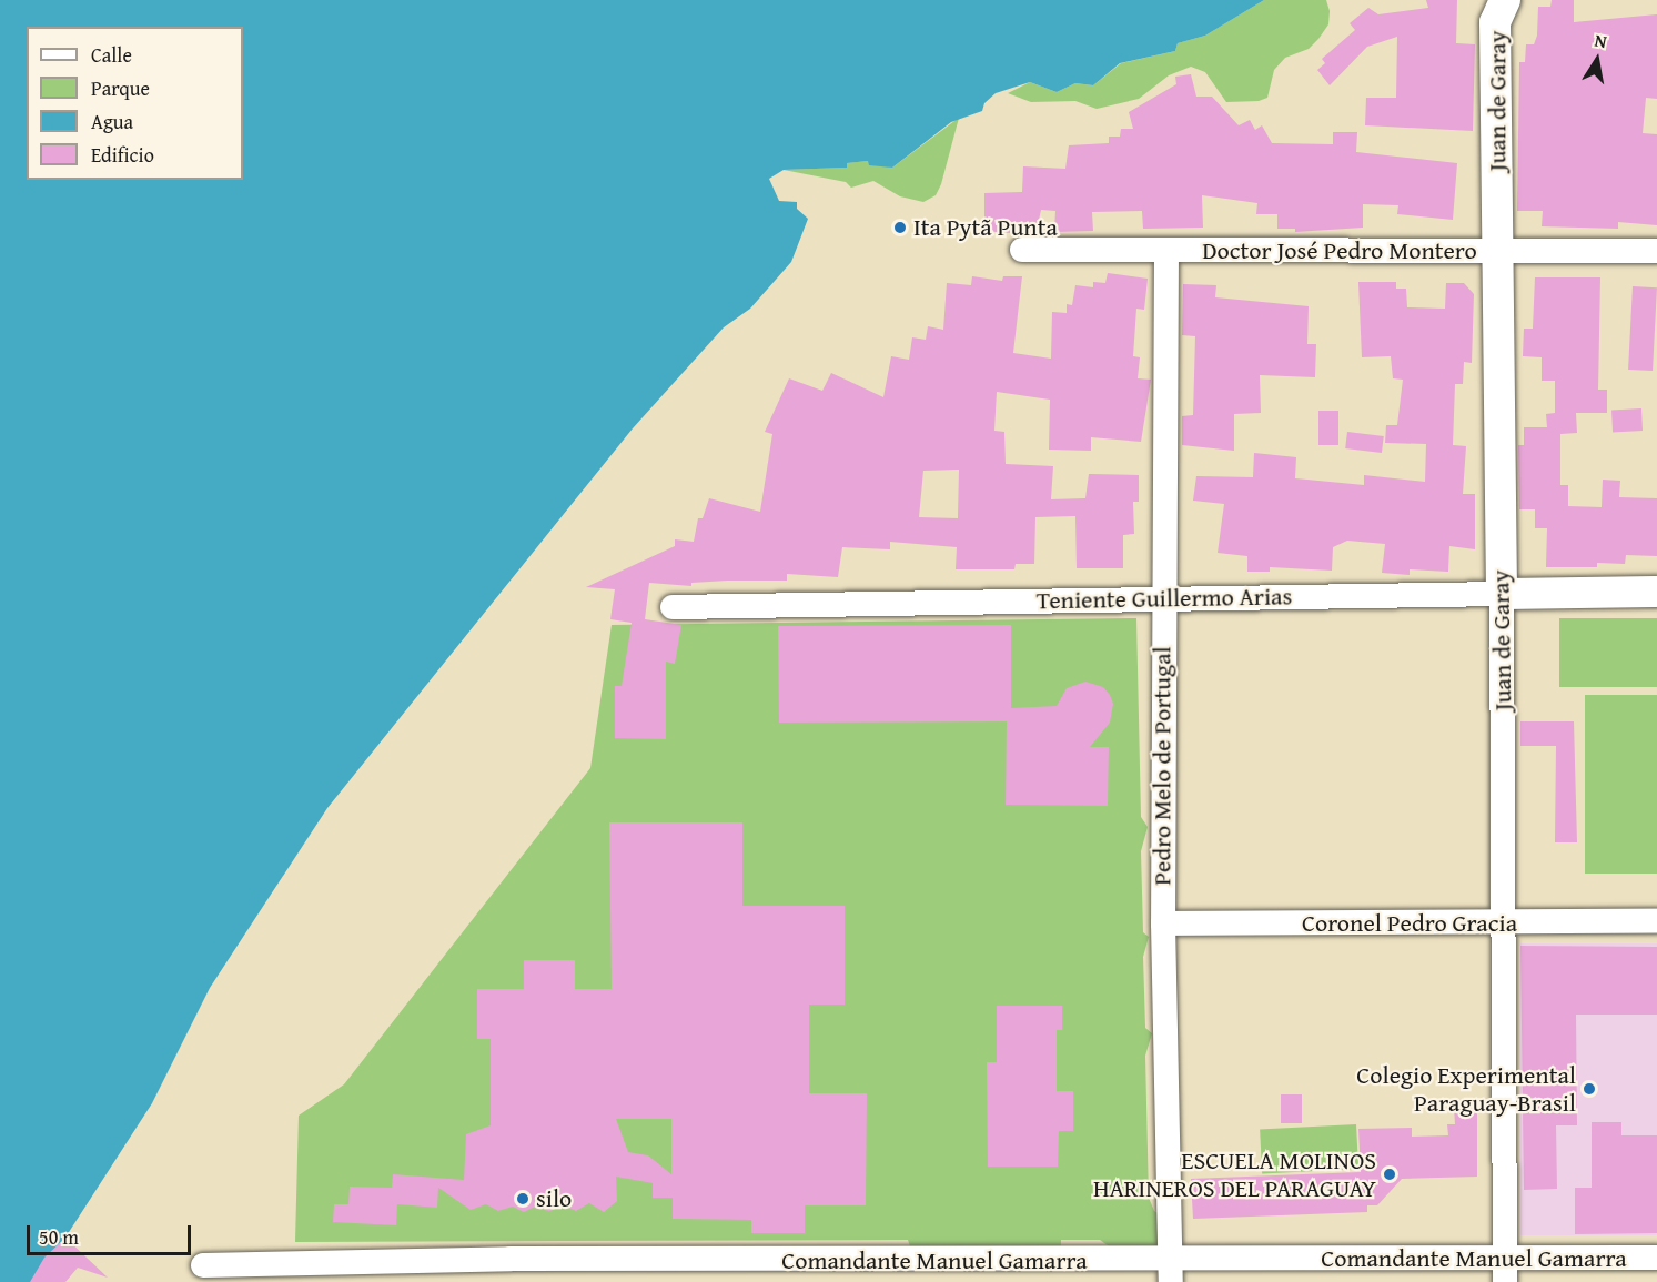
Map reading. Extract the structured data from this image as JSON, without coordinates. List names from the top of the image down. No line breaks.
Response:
{"streets":{"street":["Juan de Garay","Doctor José Pedro Montero","Teniente Guillermo Arias","Pedro Melo de Portugal","Coronel Pedro Gracia","Comandante Manuel Gamarra"]},"crossings":[["Juan de Garay","Doctor José Pedro Montero"],["Juan de Garay","Teniente Guillermo Arias"],["Juan de Garay","Coronel Pedro Gracia"],["Juan de Garay","Comandante Manuel Gamarra"],["Doctor José Pedro Montero","Pedro Melo de Portugal"],["Teniente Guillermo Arias","Pedro Melo de Portugal"],["Pedro Melo de Portugal","Coronel Pedro Gracia"],["Pedro Melo de Portugal","Comandante Manuel Gamarra"]],"places":["Ita Pytã Punta","Colegio Experimental Paraguay-Brasil","ESCUELA MOLINOS HARINEROS DEL PARAGUAY","silo"],"legend":["Calle","Parque","Agua","Edificio"],"scale_bar":"50 m","north":"top"}
